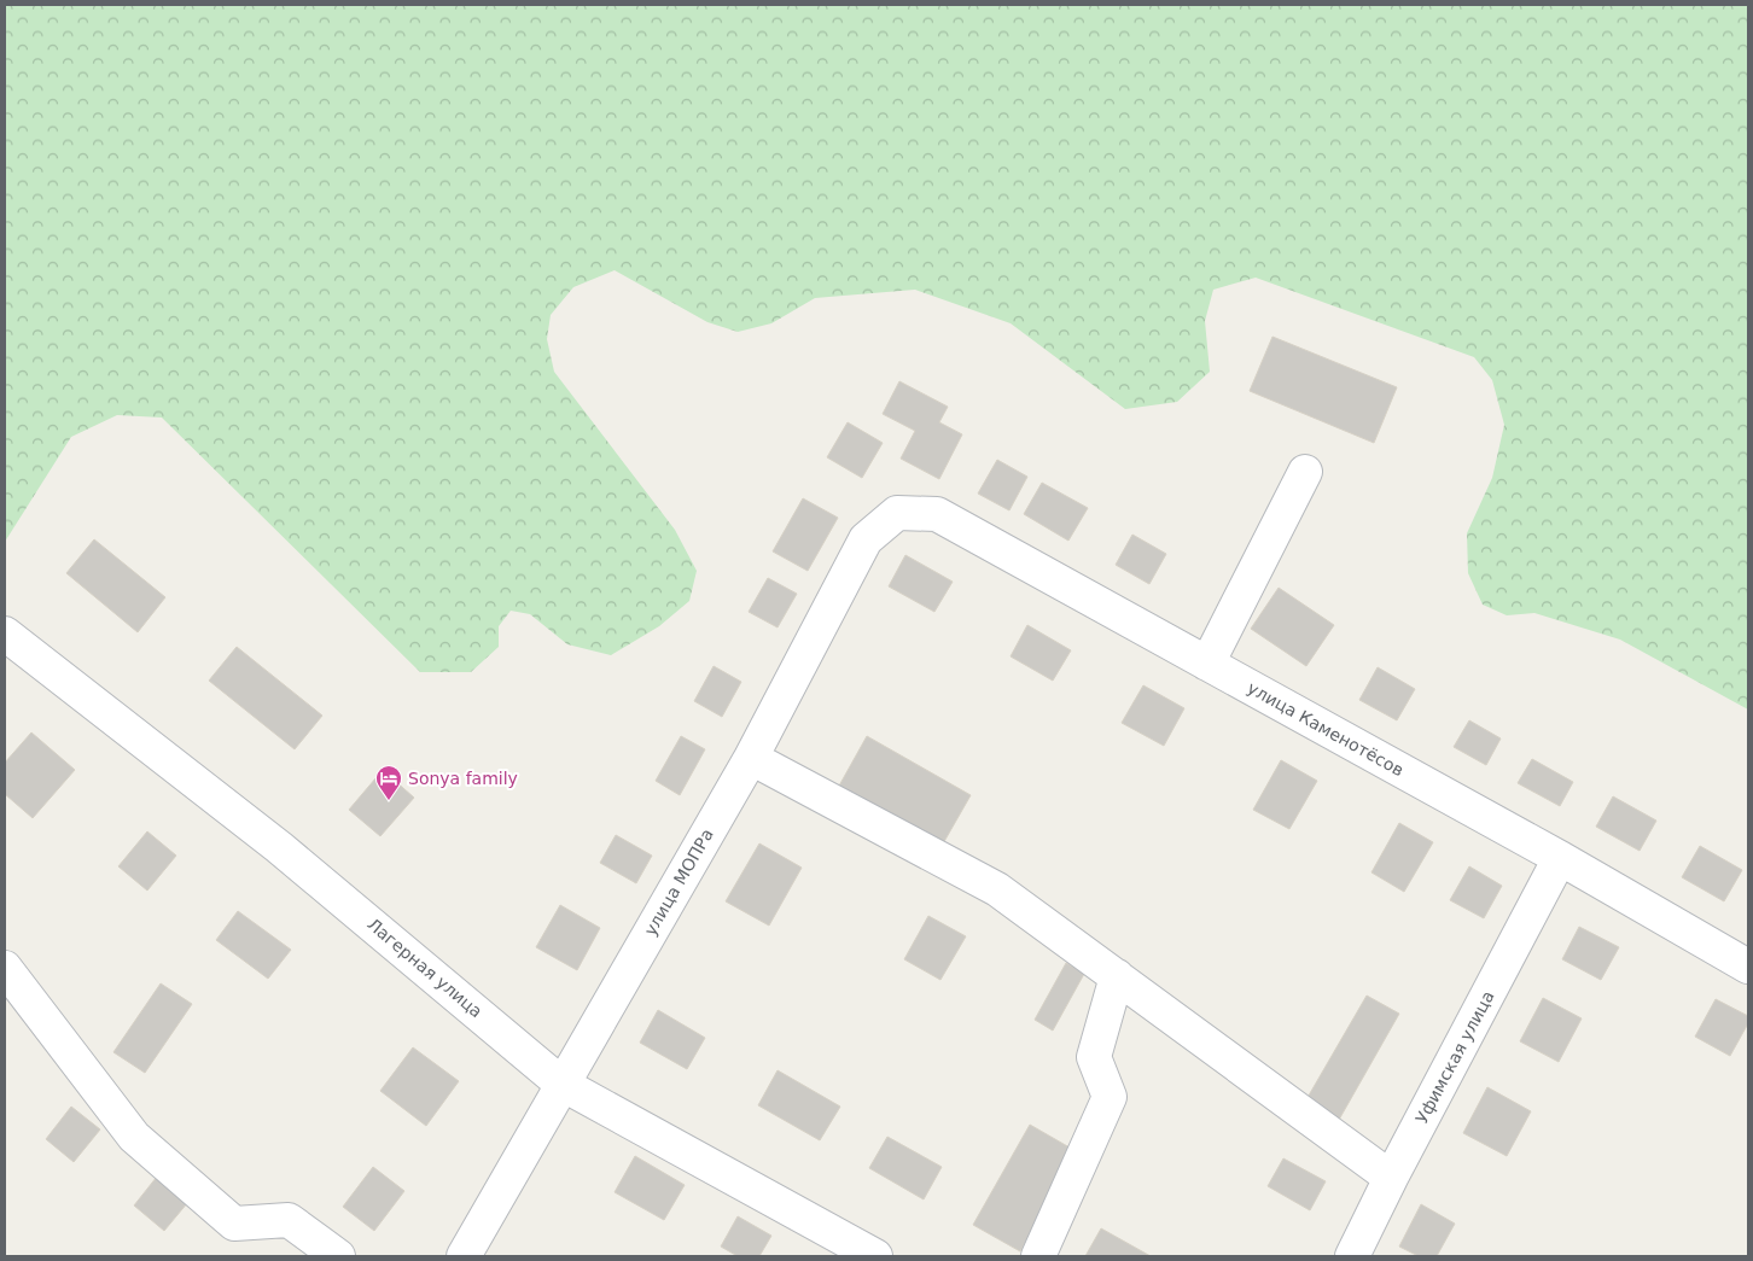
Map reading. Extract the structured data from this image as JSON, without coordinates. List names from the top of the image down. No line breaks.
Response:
{"streets":{"street":["улица Каменотёсов","улица МОПРа","Лагерная улица","Уфимская улица"]},"crossings":[["улица Каменотёсов","улица МОПРа"],["улица Каменотёсов","Уфимская улица"],["улица МОПРа","Лагерная улица"]],"places":{"hotel":["Sonya family"]}}
